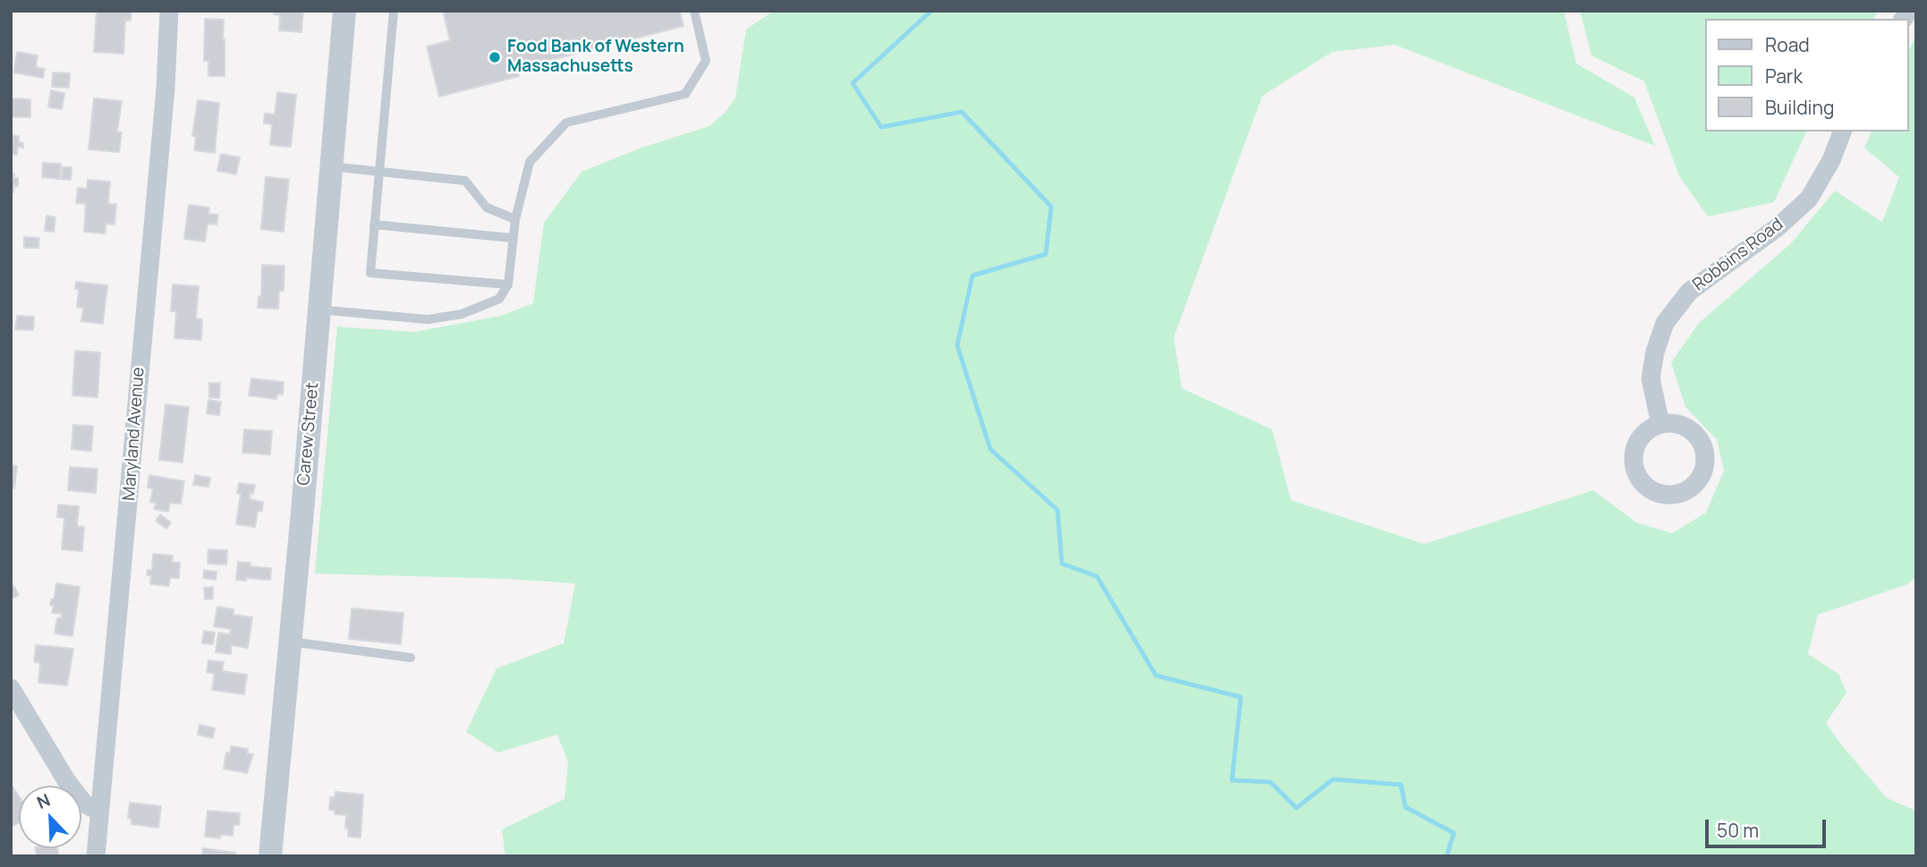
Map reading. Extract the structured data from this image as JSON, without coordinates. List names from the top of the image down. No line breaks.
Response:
{"streets":{"street":["Robbins Road","Maryland Avenue","Carew Street"]},"places":["Food Bank of Western Massachusetts"],"legend":["Road","Park","Building"],"scale_bar":"50 m","north":"top left"}
